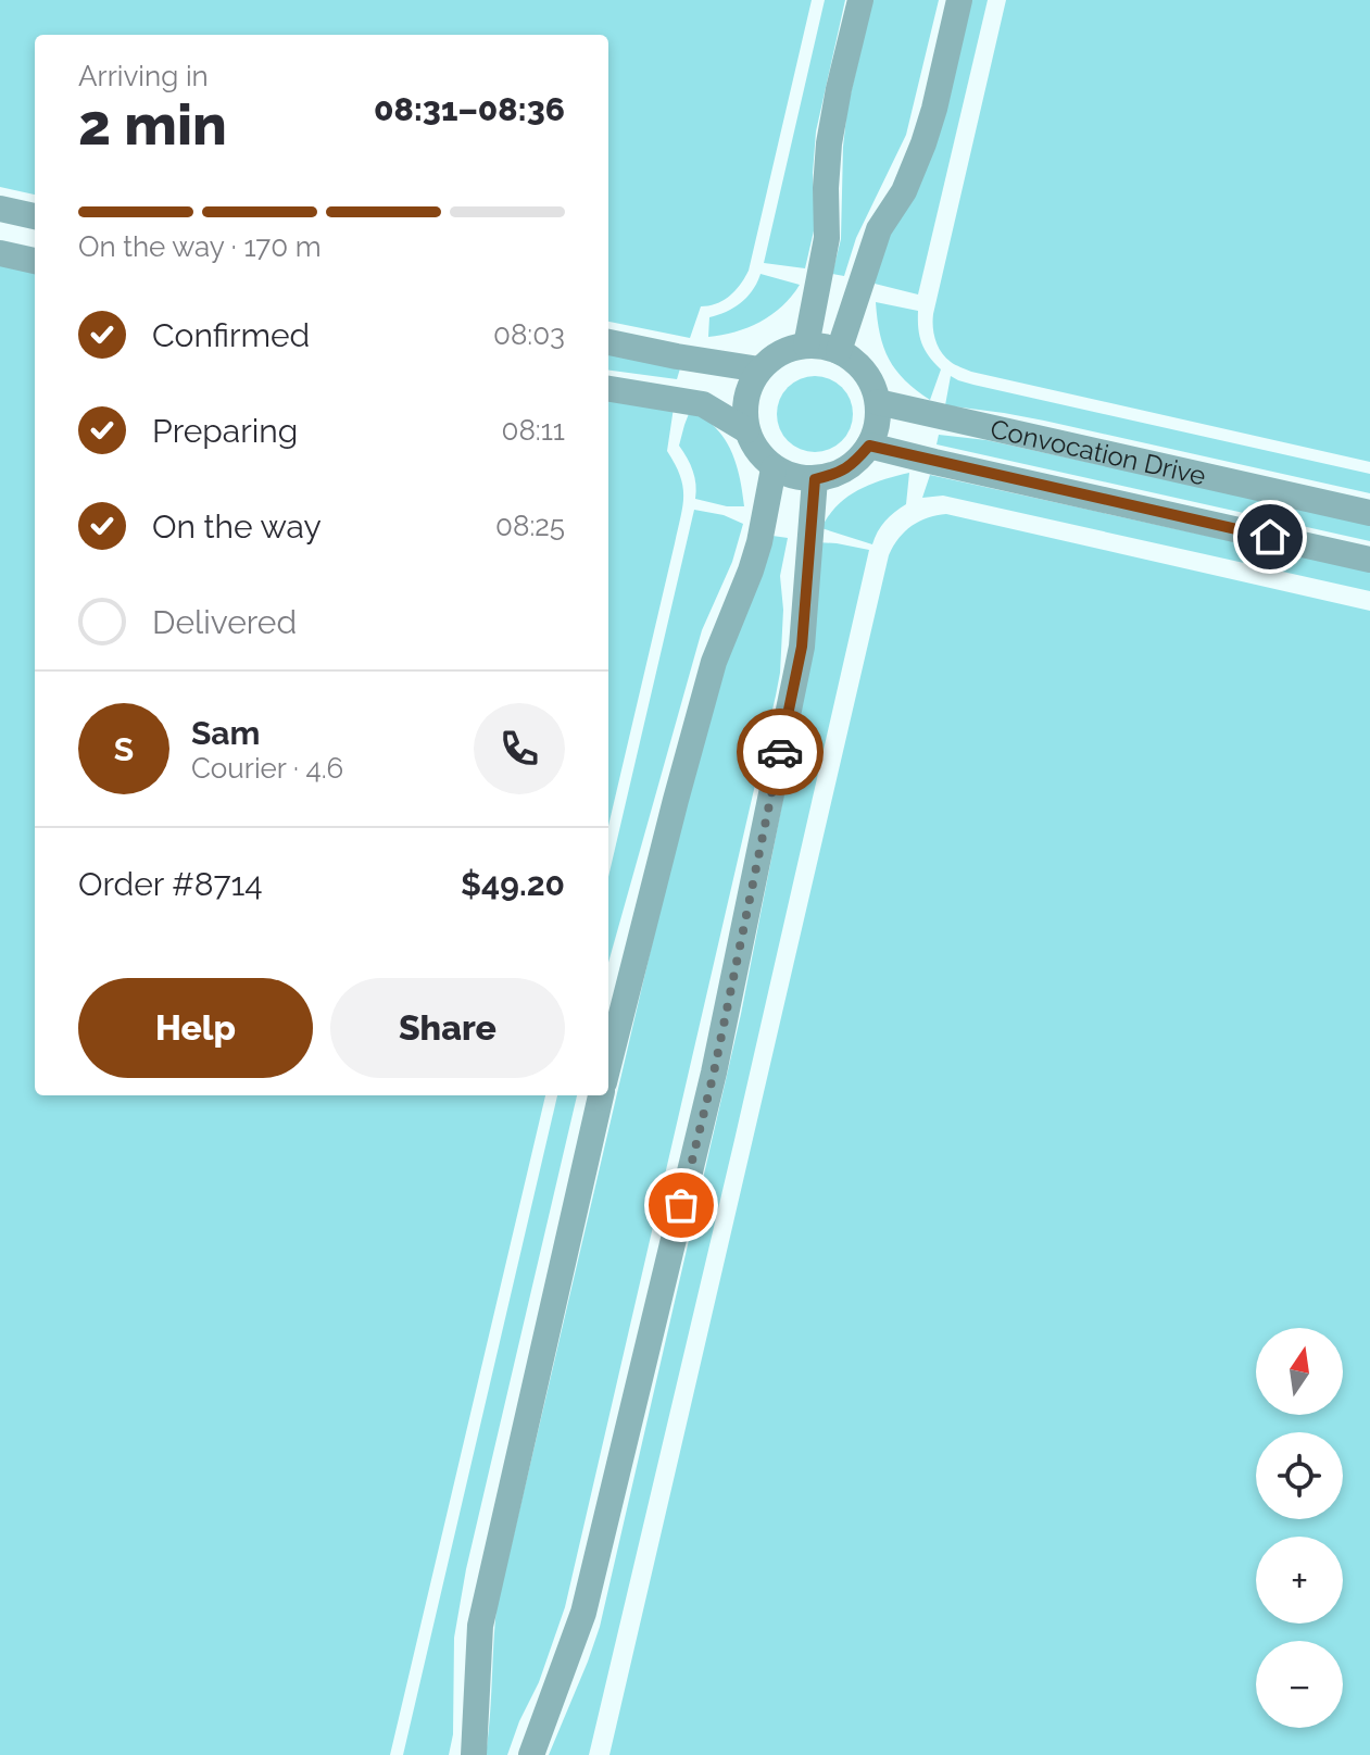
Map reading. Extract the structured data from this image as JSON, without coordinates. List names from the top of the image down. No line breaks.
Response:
{"streets":{"street":["Convocation Drive"]},"north":"top","page":{"heading":["2 min","Arriving in","08:31–08:36"],"panel":["Sam","Courier · 4.6","Order #8714","$49.20"],"bar":"On the way · 170 m","list":[["Confirmed","08:03"],["Preparing","08:11"],["On the way","08:25"],"Delivered"],"round":"S","buttons":["Help","Share"],"map_buttons":["+","−"]}}
